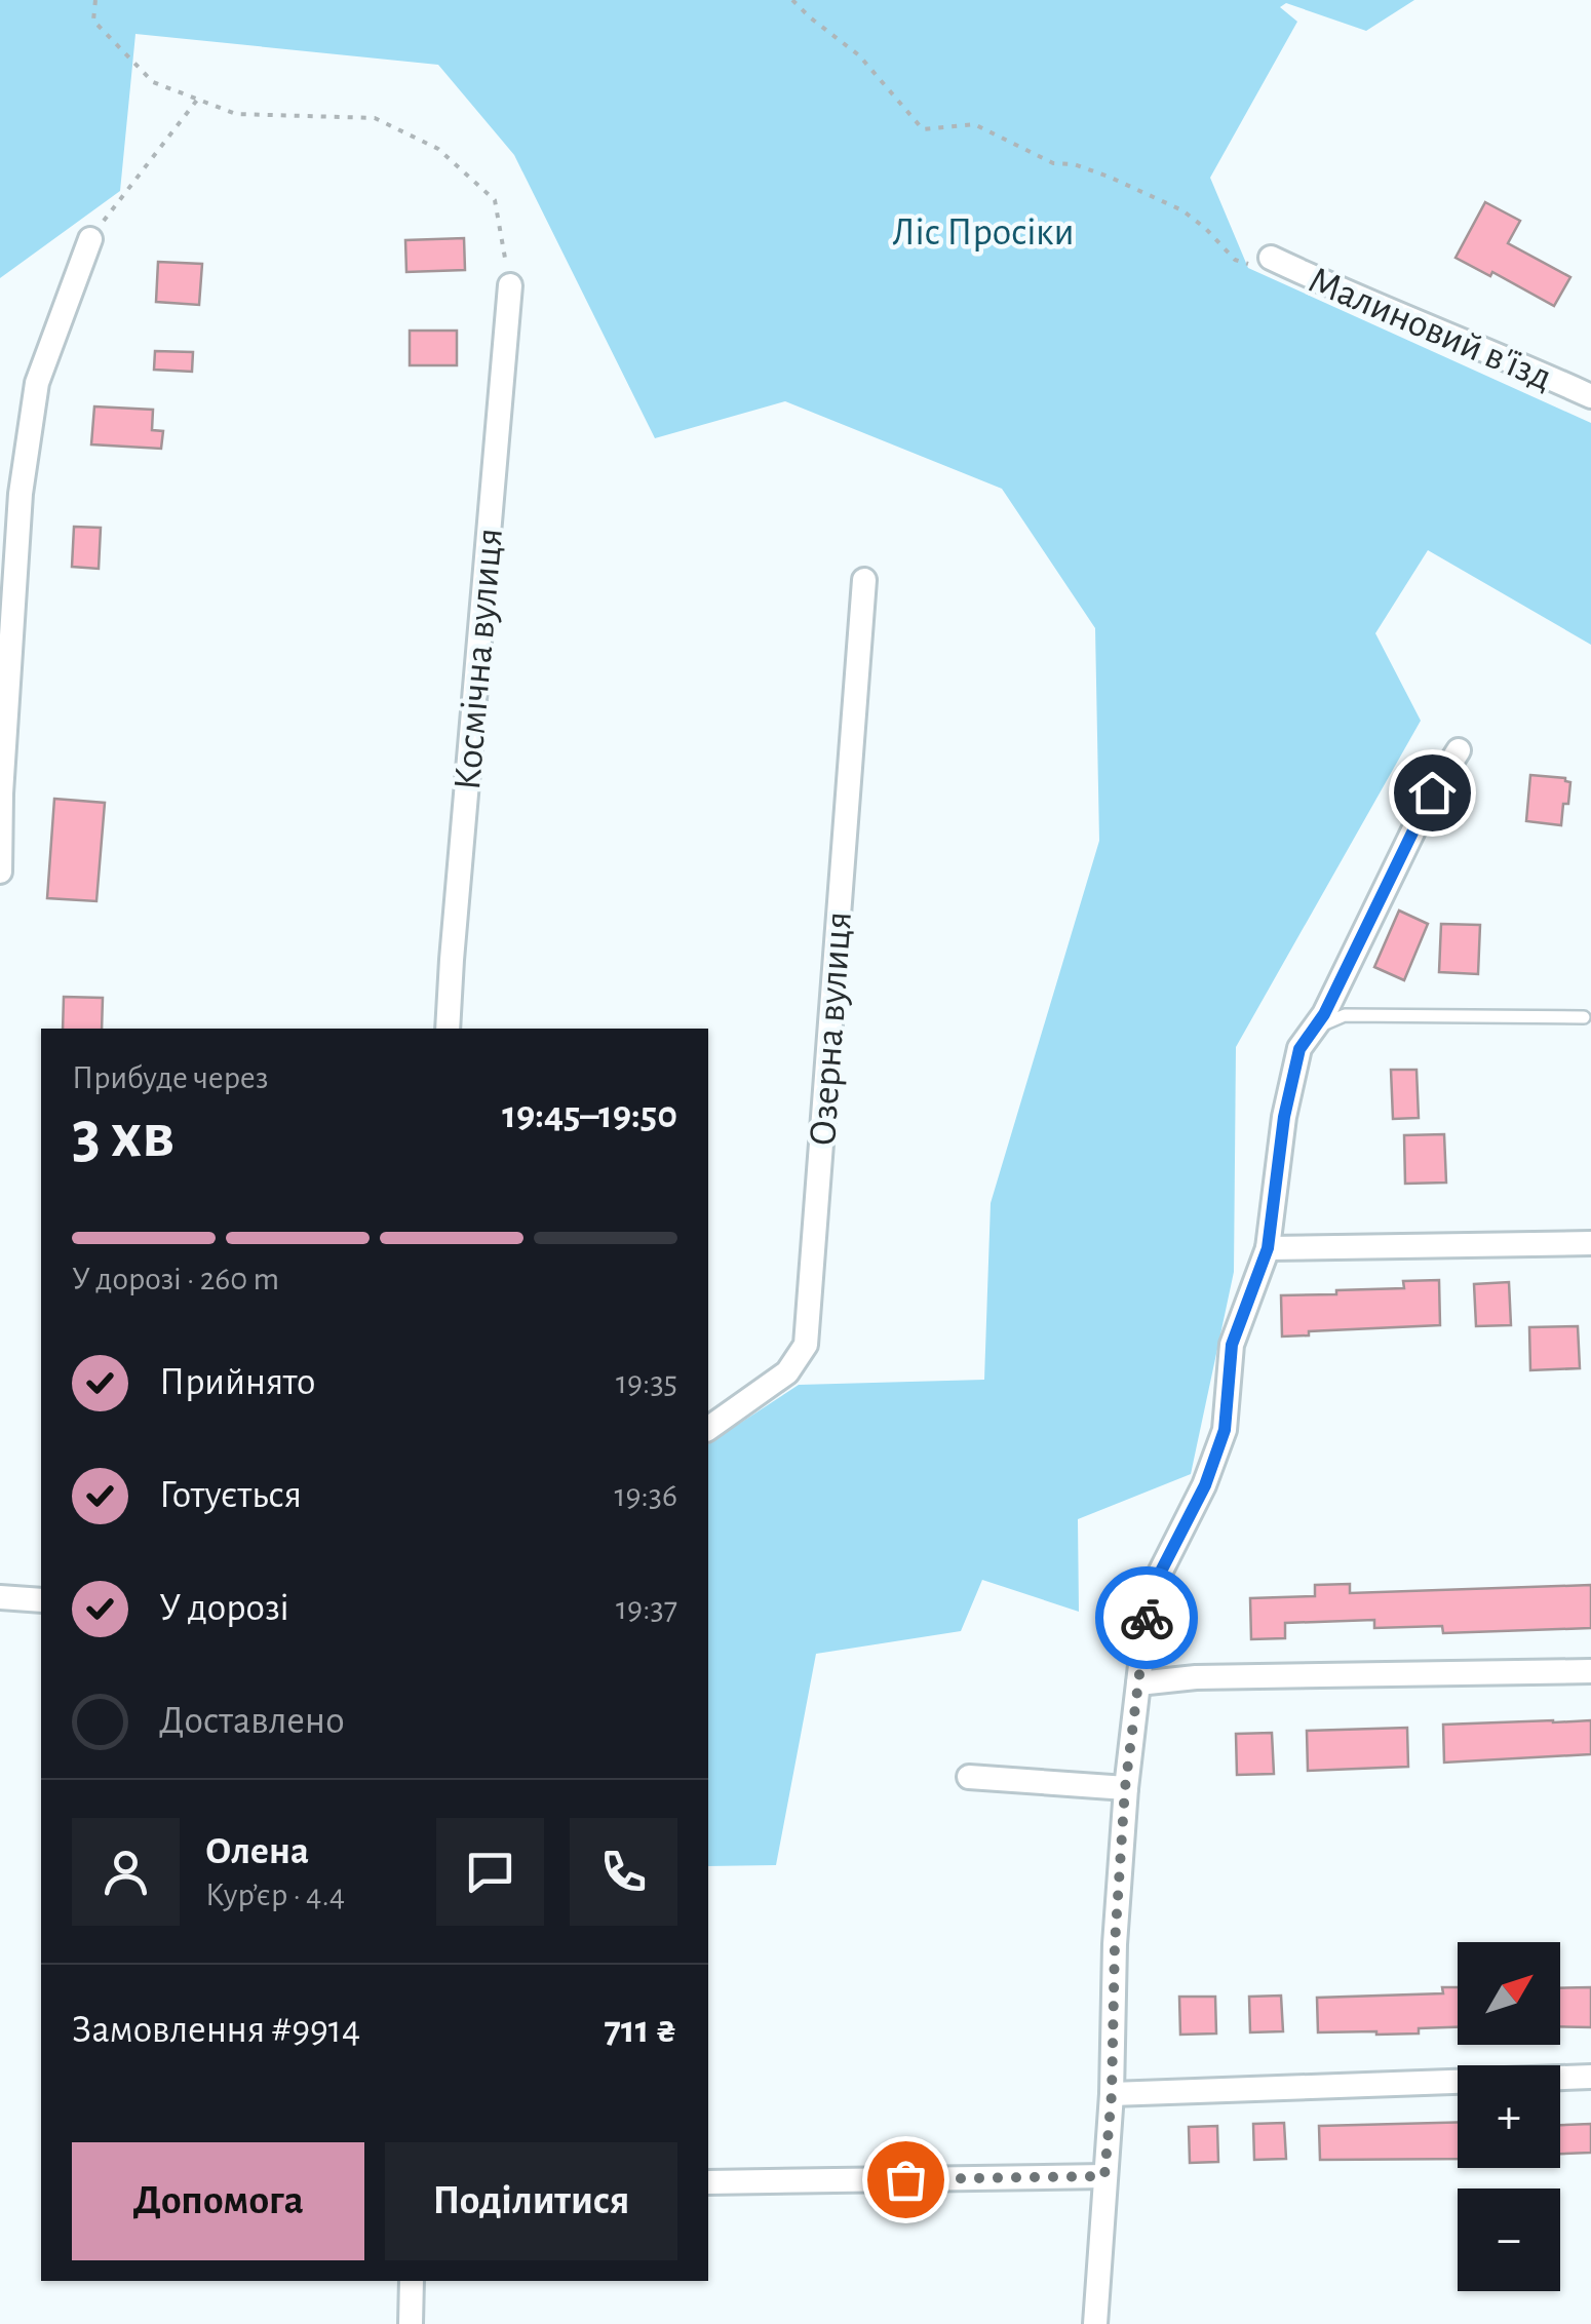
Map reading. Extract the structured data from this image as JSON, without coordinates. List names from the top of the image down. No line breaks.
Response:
{"streets":{"street":["Малиновий в'їзд","Космічна вулиця","Озерна вулиця"]},"parks":["Ліс Просіки"],"north":"top right","page":{"heading":["3 хв","Прибуде через","19:45–19:50"],"panel":["Олена","Кур’єр · 4.4","Замовлення #9914","711 ₴"],"bar":"У дорозі · 260 m","list":[["Прийнято","19:35"],["Готується","19:36"],["У дорозі","19:37"],"Доставлено"],"map_buttons":["+","−"],"buttons":["Допомога","Поділитися"]}}
